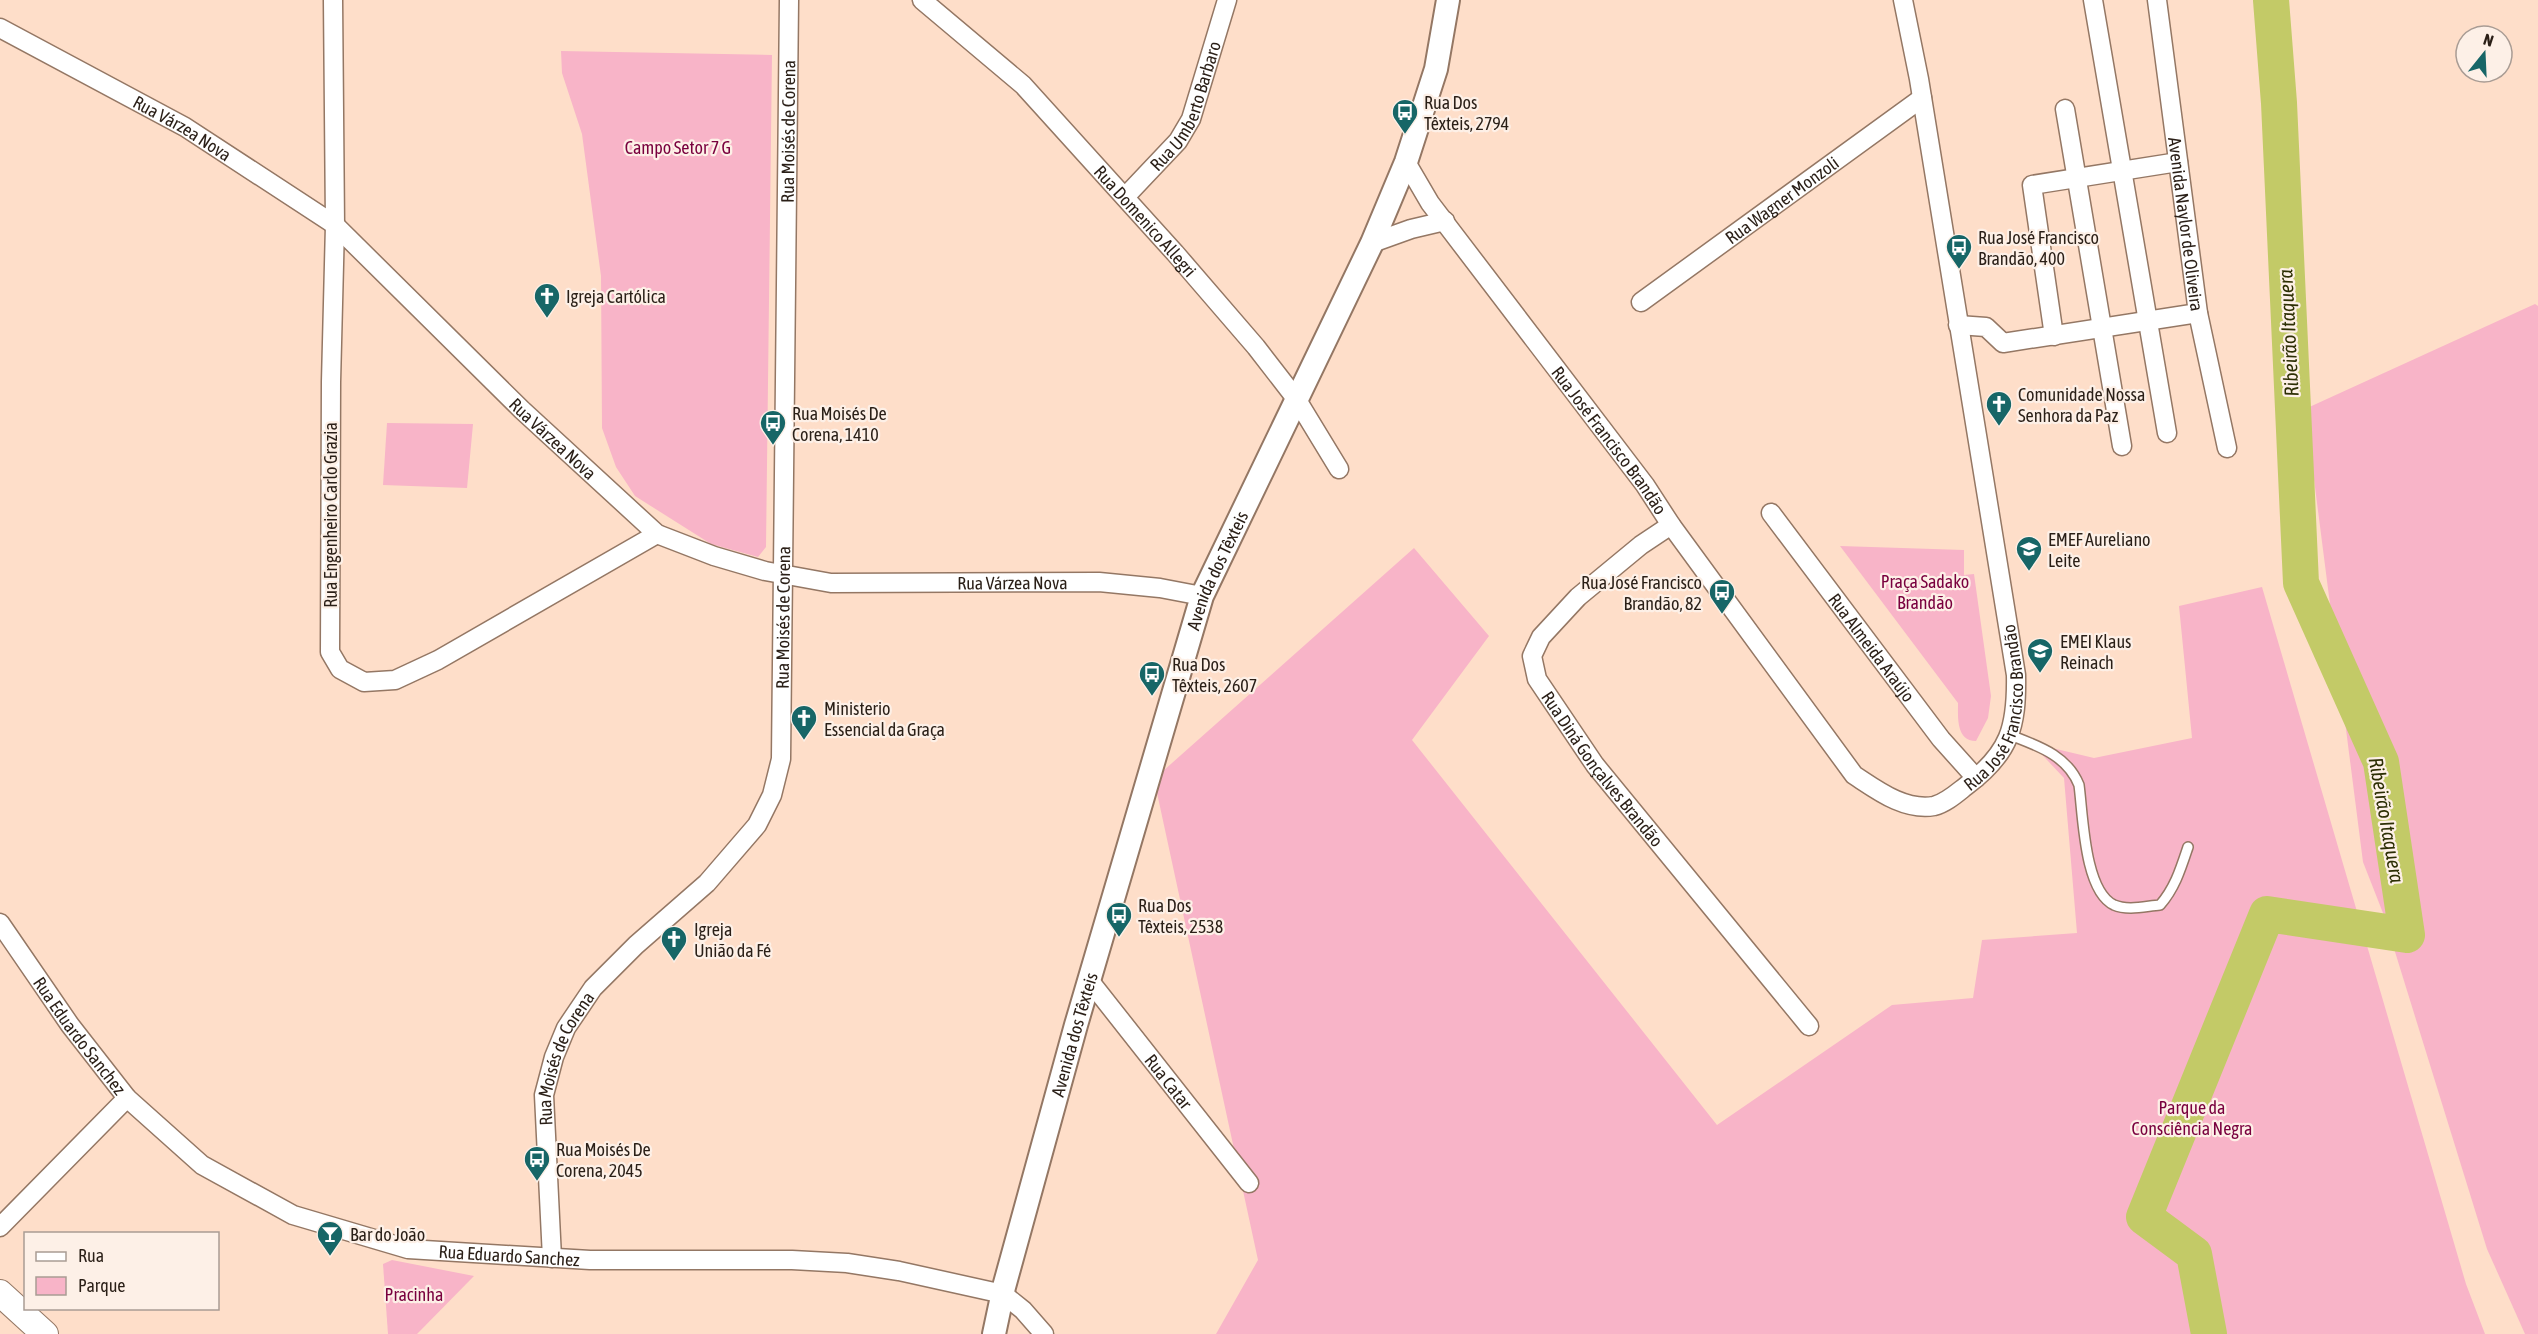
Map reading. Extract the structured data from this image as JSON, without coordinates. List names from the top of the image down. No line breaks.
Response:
{"streets":{"street":["Rua Umberto Barbaro","Rua Várzea Nova","Rua Moisés de Corena","Rua Wagner Monzoli","Rua Domenico Allegri","Avenida Naylor de Oliveira","Rua José Francisco Brandão","Rua Engenheiro Carlo Grazia","Avenida dos Têxteis","Rua Almeida Araújo","Rua Diná Gonçalves Brandão","Rua Eduardo Sanchez","Rua Catar"]},"crossings":[["Rua Umberto Barbaro","Rua Domenico Allegri"],["Rua Várzea Nova","Rua Moisés de Corena"],["Rua Várzea Nova","Rua Engenheiro Carlo Grazia"],["Rua Várzea Nova","Avenida dos Têxteis"],["Rua Moisés de Corena","Rua Eduardo Sanchez"],["Rua Wagner Monzoli","Rua José Francisco Brandão"],["Rua Domenico Allegri","Avenida dos Têxteis"],["Rua José Francisco Brandão","Avenida dos Têxteis"],["Rua José Francisco Brandão","Rua Almeida Araújo"],["Rua José Francisco Brandão","Rua Diná Gonçalves Brandão"],["Avenida dos Têxteis","Rua Eduardo Sanchez"],["Avenida dos Têxteis","Rua Catar"]],"water":["Ribeirão Itaquera"],"parks":["Campo Setor 7 G","Praça Sadako Brandão","Parque da Consciência Negra","Pracinha"],"places":{"bus stop":["Rua Dos Têxteis, 2794","Rua José Francisco Brandão, 400","Rua Moisés De Corena, 1410","Rua José Francisco Brandão, 82","Rua Dos Têxteis, 2607","Rua Dos Têxteis, 2538","Rua Moisés De Corena, 2045"],"church":["Igreja Cartólica","Comunidade Nossa Senhora da Paz","Ministerio Essencial da Graça","Igreja União da Fé"],"school or university":["EMEF Aureliano Leite","EMEI Klaus Reinach"],"bar":["Bar do João"]},"legend":["Rua","Parque"],"north":"top"}
